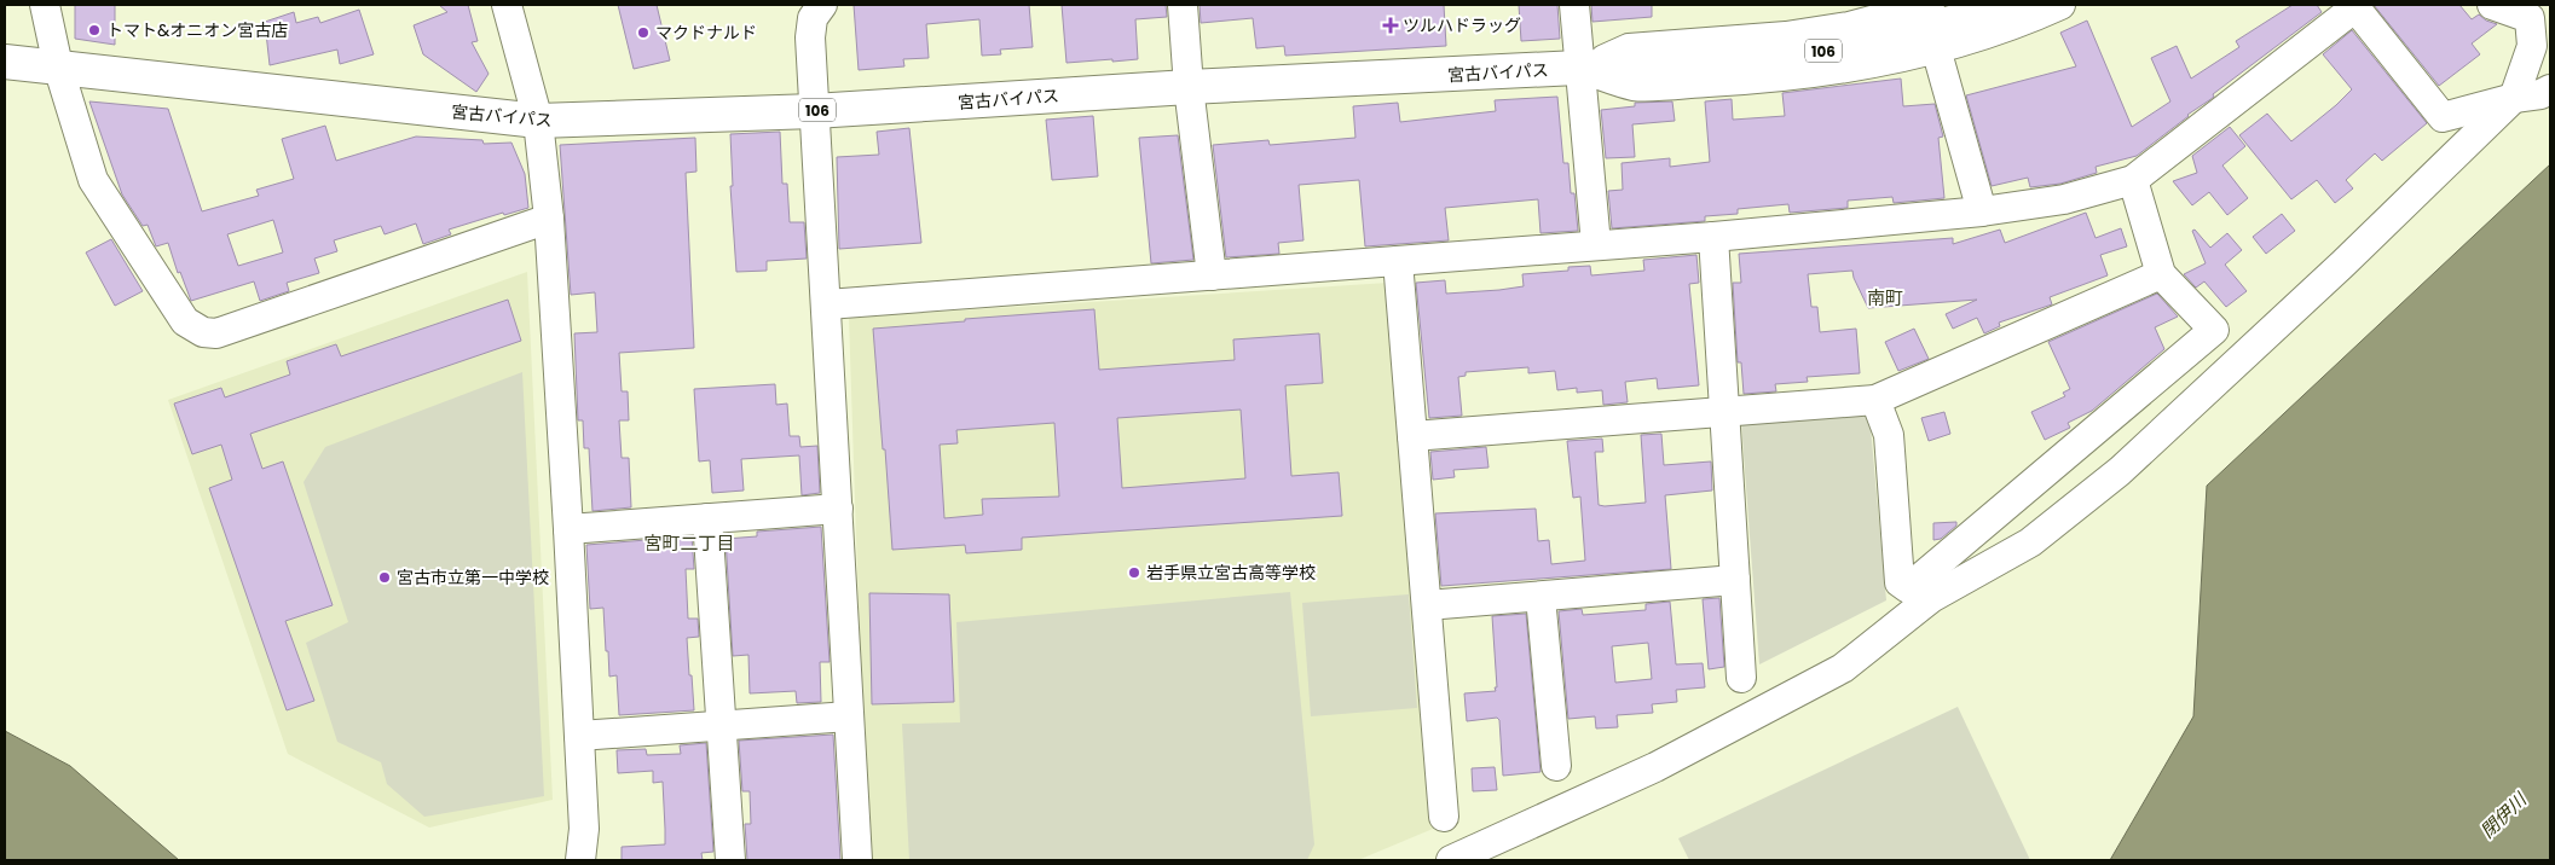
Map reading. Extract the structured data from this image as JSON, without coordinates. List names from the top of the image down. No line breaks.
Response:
{"streets":{"highway":["106","宮古バイパス"]},"districts":["南町","宮町二丁目"],"water":["閉伊川"],"places":{"health":["ツルハドラッグ"],"other":["トマト&オニオン宮古店","マクドナルド","岩手県立宮古高等学校","宮古市立第一中学校"]}}
